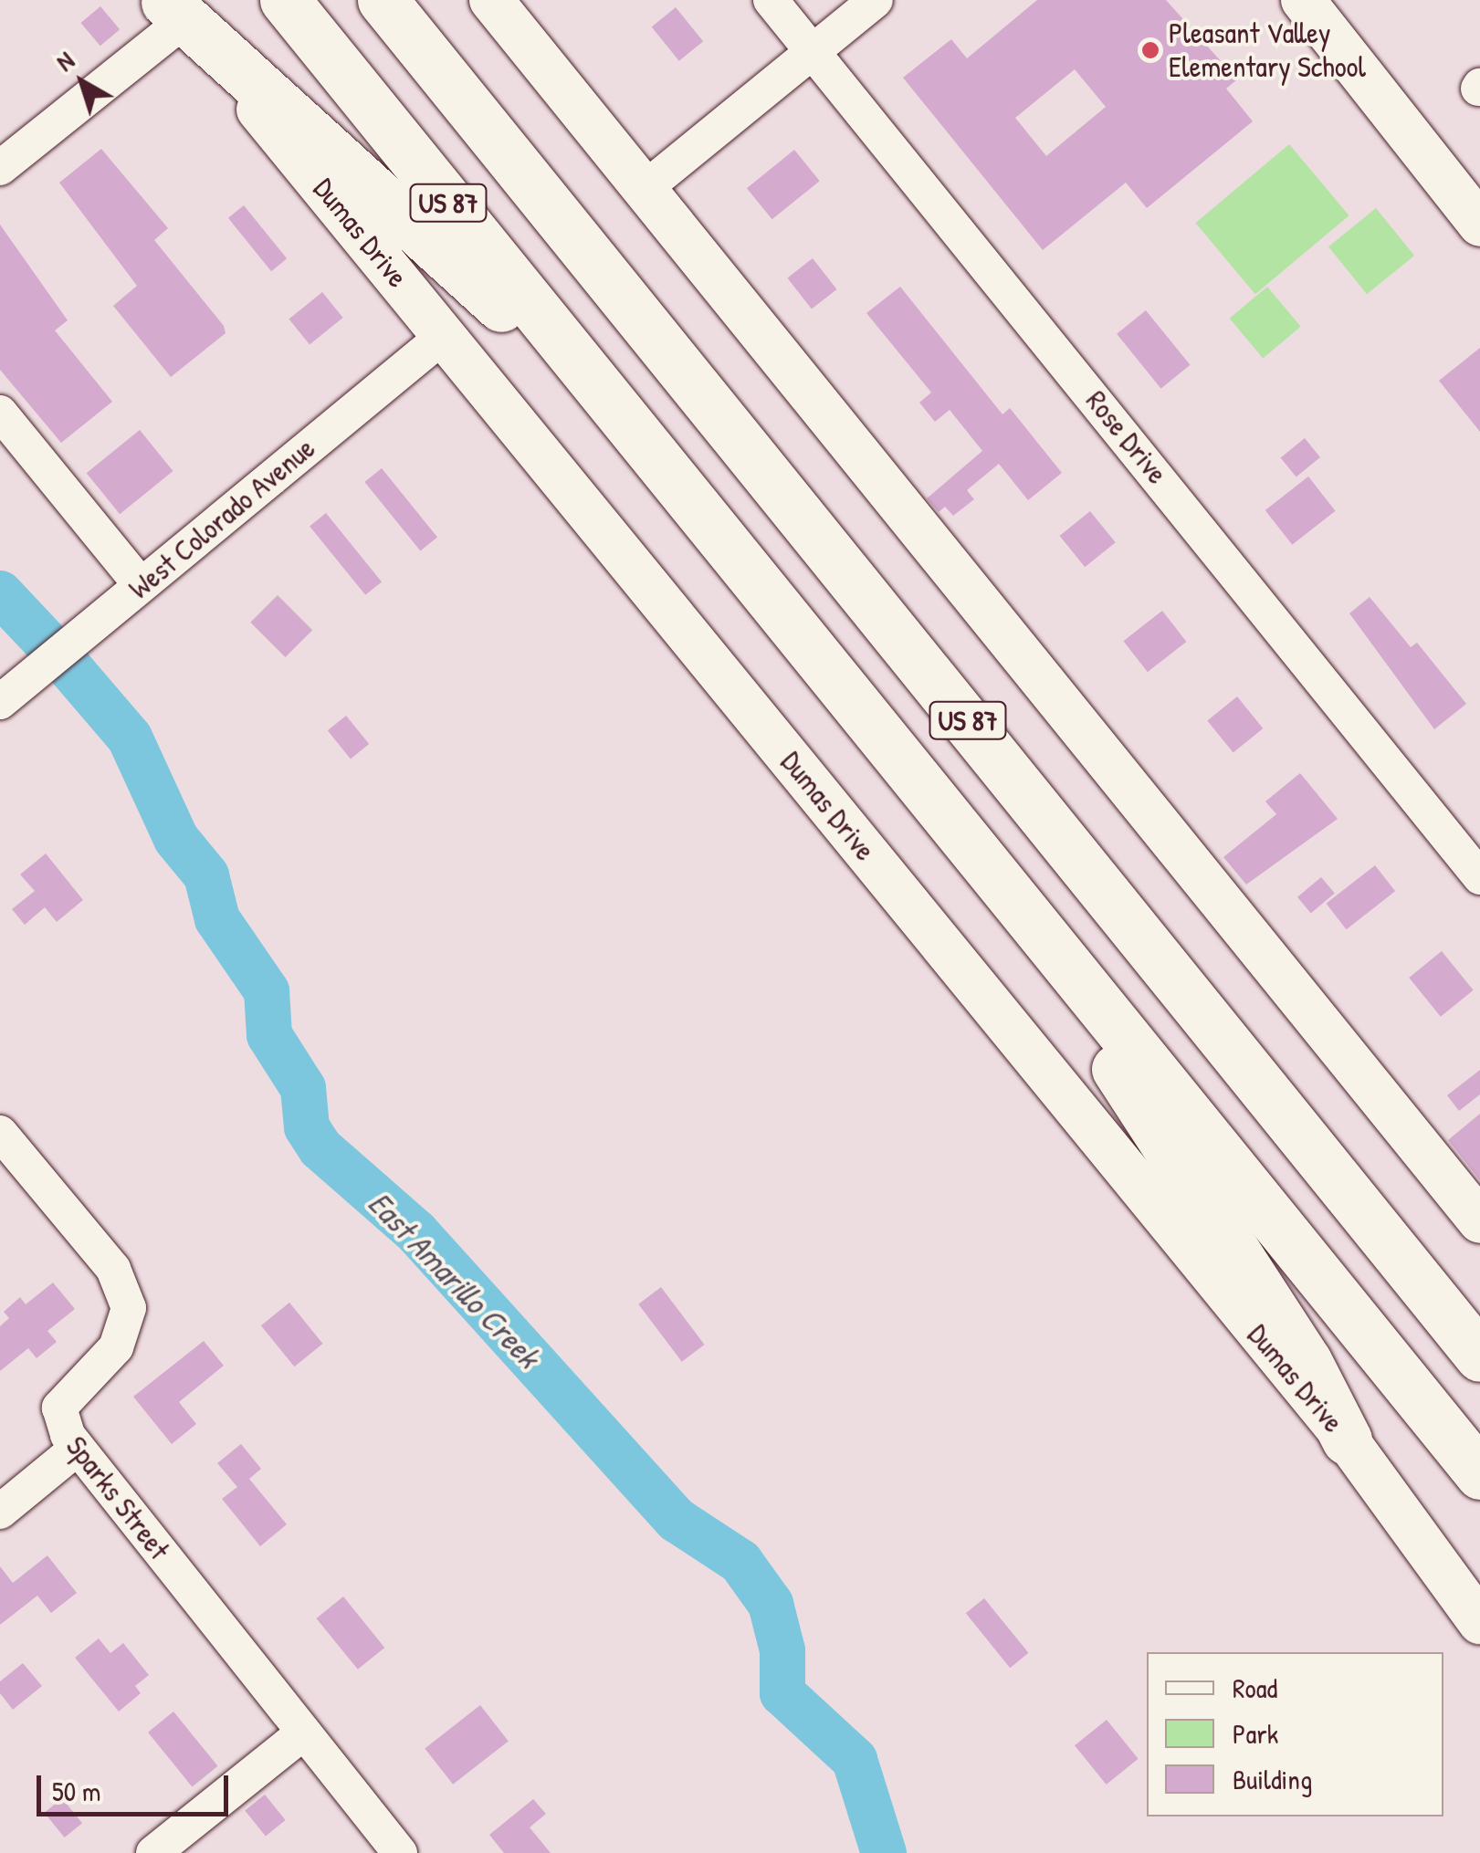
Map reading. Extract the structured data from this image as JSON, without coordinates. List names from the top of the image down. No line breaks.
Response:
{"streets":{"highway":["US 87"],"main road":["Dumas Drive"],"street":["Rose Drive","West Colorado Avenue","Sparks Street"]},"crossings":[["Dumas Drive","West Colorado Avenue"]],"water":["East Amarillo Creek"],"places":["Pleasant Valley Elementary School"],"legend":["Road","Park","Building"],"scale_bar":"50 m","north":"top left"}
